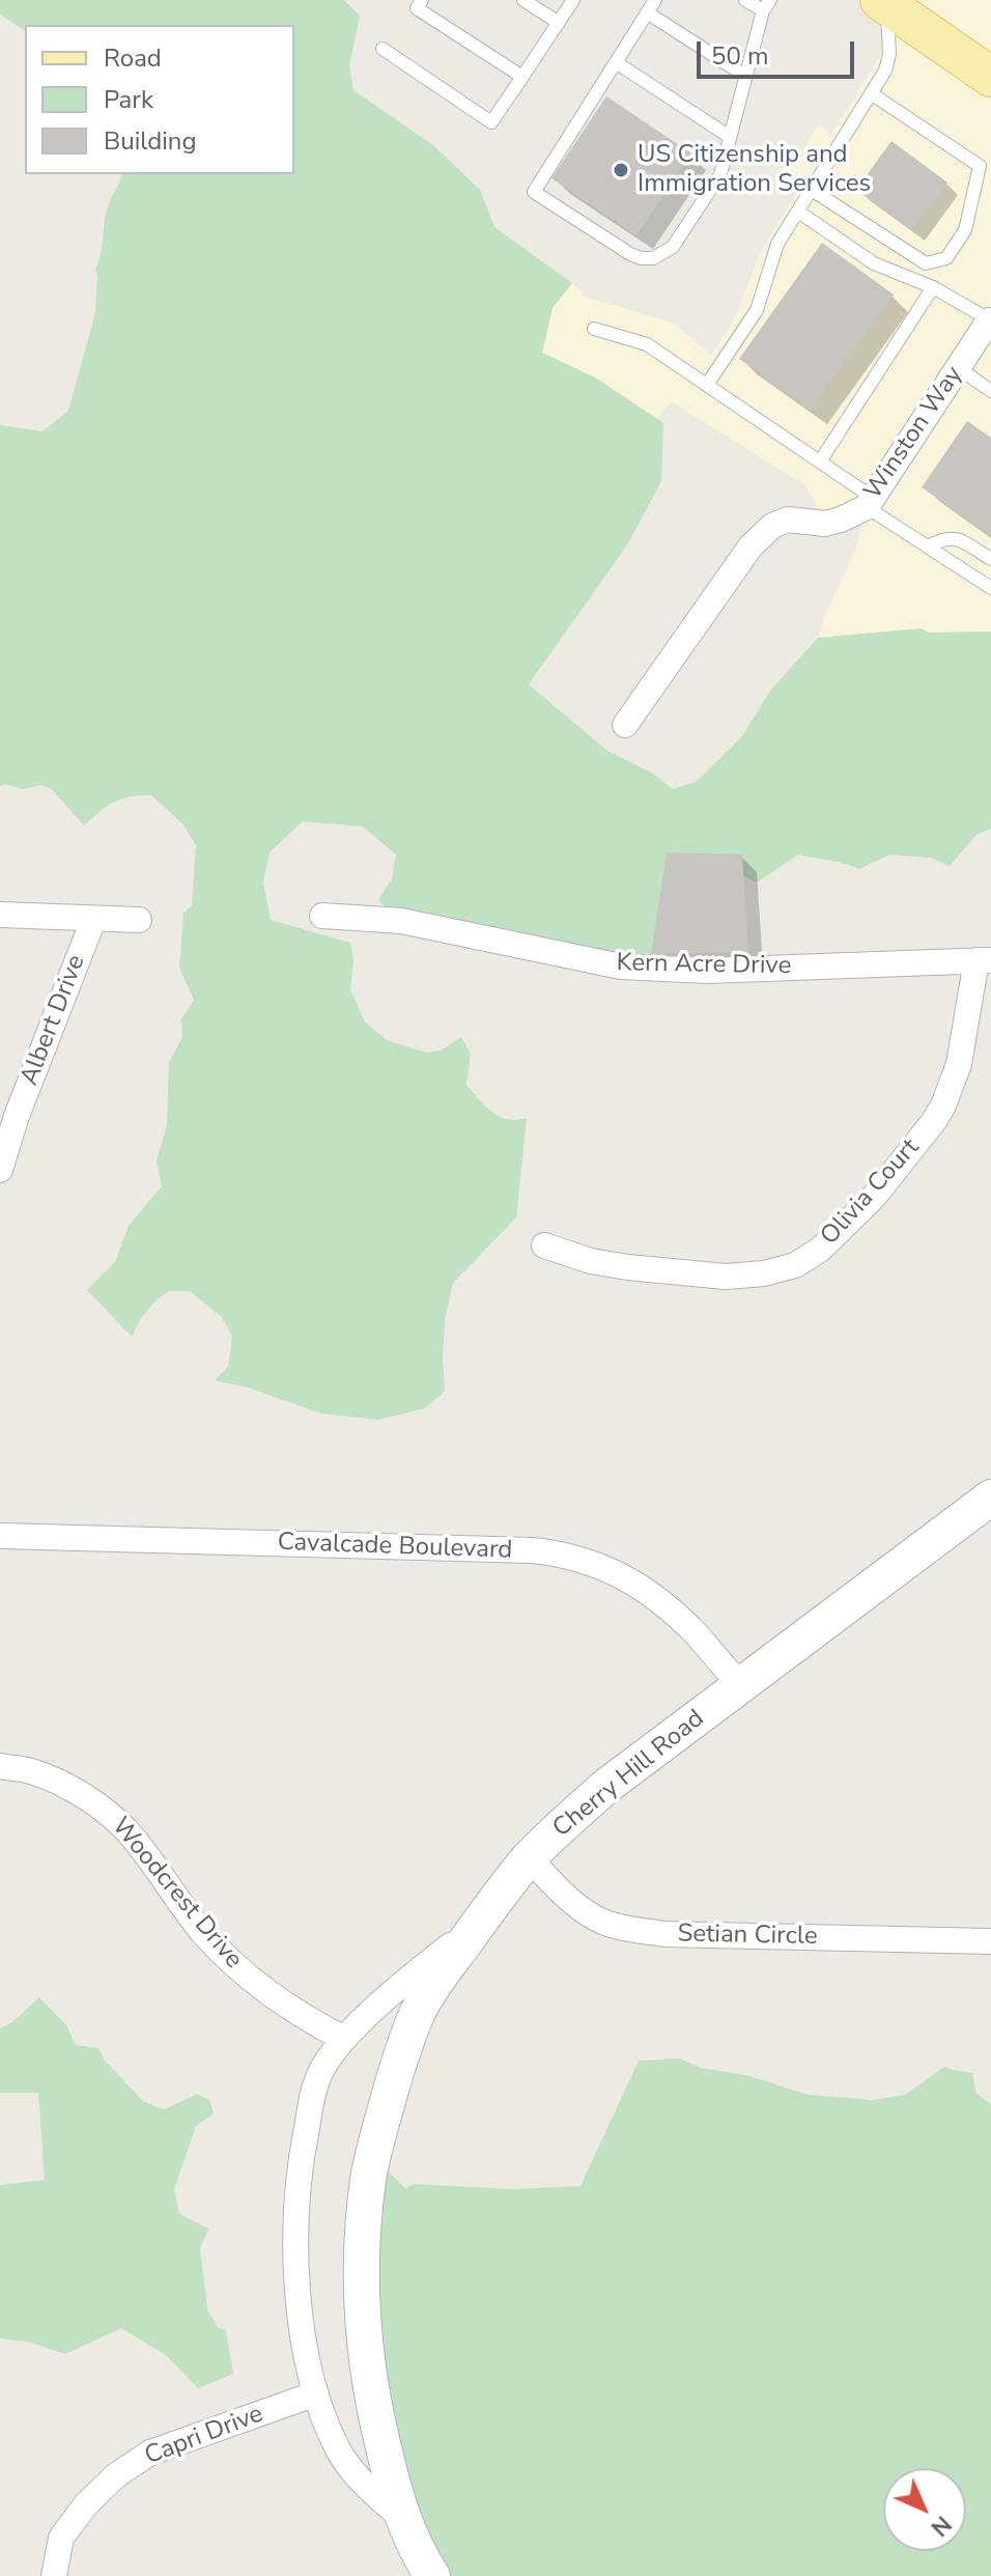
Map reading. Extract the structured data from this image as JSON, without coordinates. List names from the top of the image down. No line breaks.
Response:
{"streets":{"main road":["Cherry Hill Road"],"street":["Winston Way","Kern Acre Drive","Albert Drive","Olivia Court","Cavalcade Boulevard","Woodcrest Drive","Setian Circle","Capri Drive"]},"crossings":[["Kern Acre Drive","Olivia Court"],["Cavalcade Boulevard","Cherry Hill Road"],["Cherry Hill Road","Setian Circle"]],"places":["US Citizenship and Immigration Services"],"legend":["Road","Park","Building"],"scale_bar":"50 m","north":"bottom right"}
